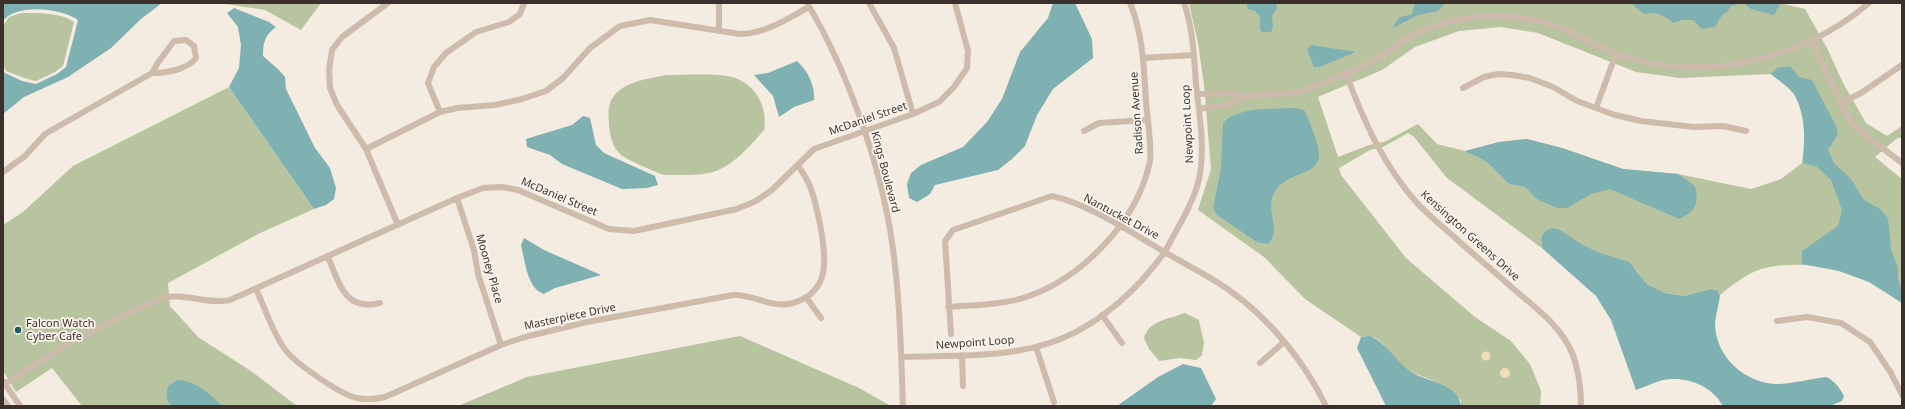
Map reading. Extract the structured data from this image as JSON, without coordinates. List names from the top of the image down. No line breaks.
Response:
{"streets":{"street":["Radison Avenue","McDaniel Street","Newpoint Loop","Kings Boulevard","Nantucket Drive","Kensington Greens Drive","Mooney Place","Masterpiece Drive"]},"crossings":[["Radison Avenue","Newpoint Loop"],["Radison Avenue","Nantucket Drive"],["McDaniel Street","Kings Boulevard"],["McDaniel Street","Mooney Place"],["McDaniel Street","Masterpiece Drive"],["Newpoint Loop","Kings Boulevard"],["Newpoint Loop","Nantucket Drive"],["Mooney Place","Masterpiece Drive"]],"places":["Falcon Watch Cyber Cafe"]}
